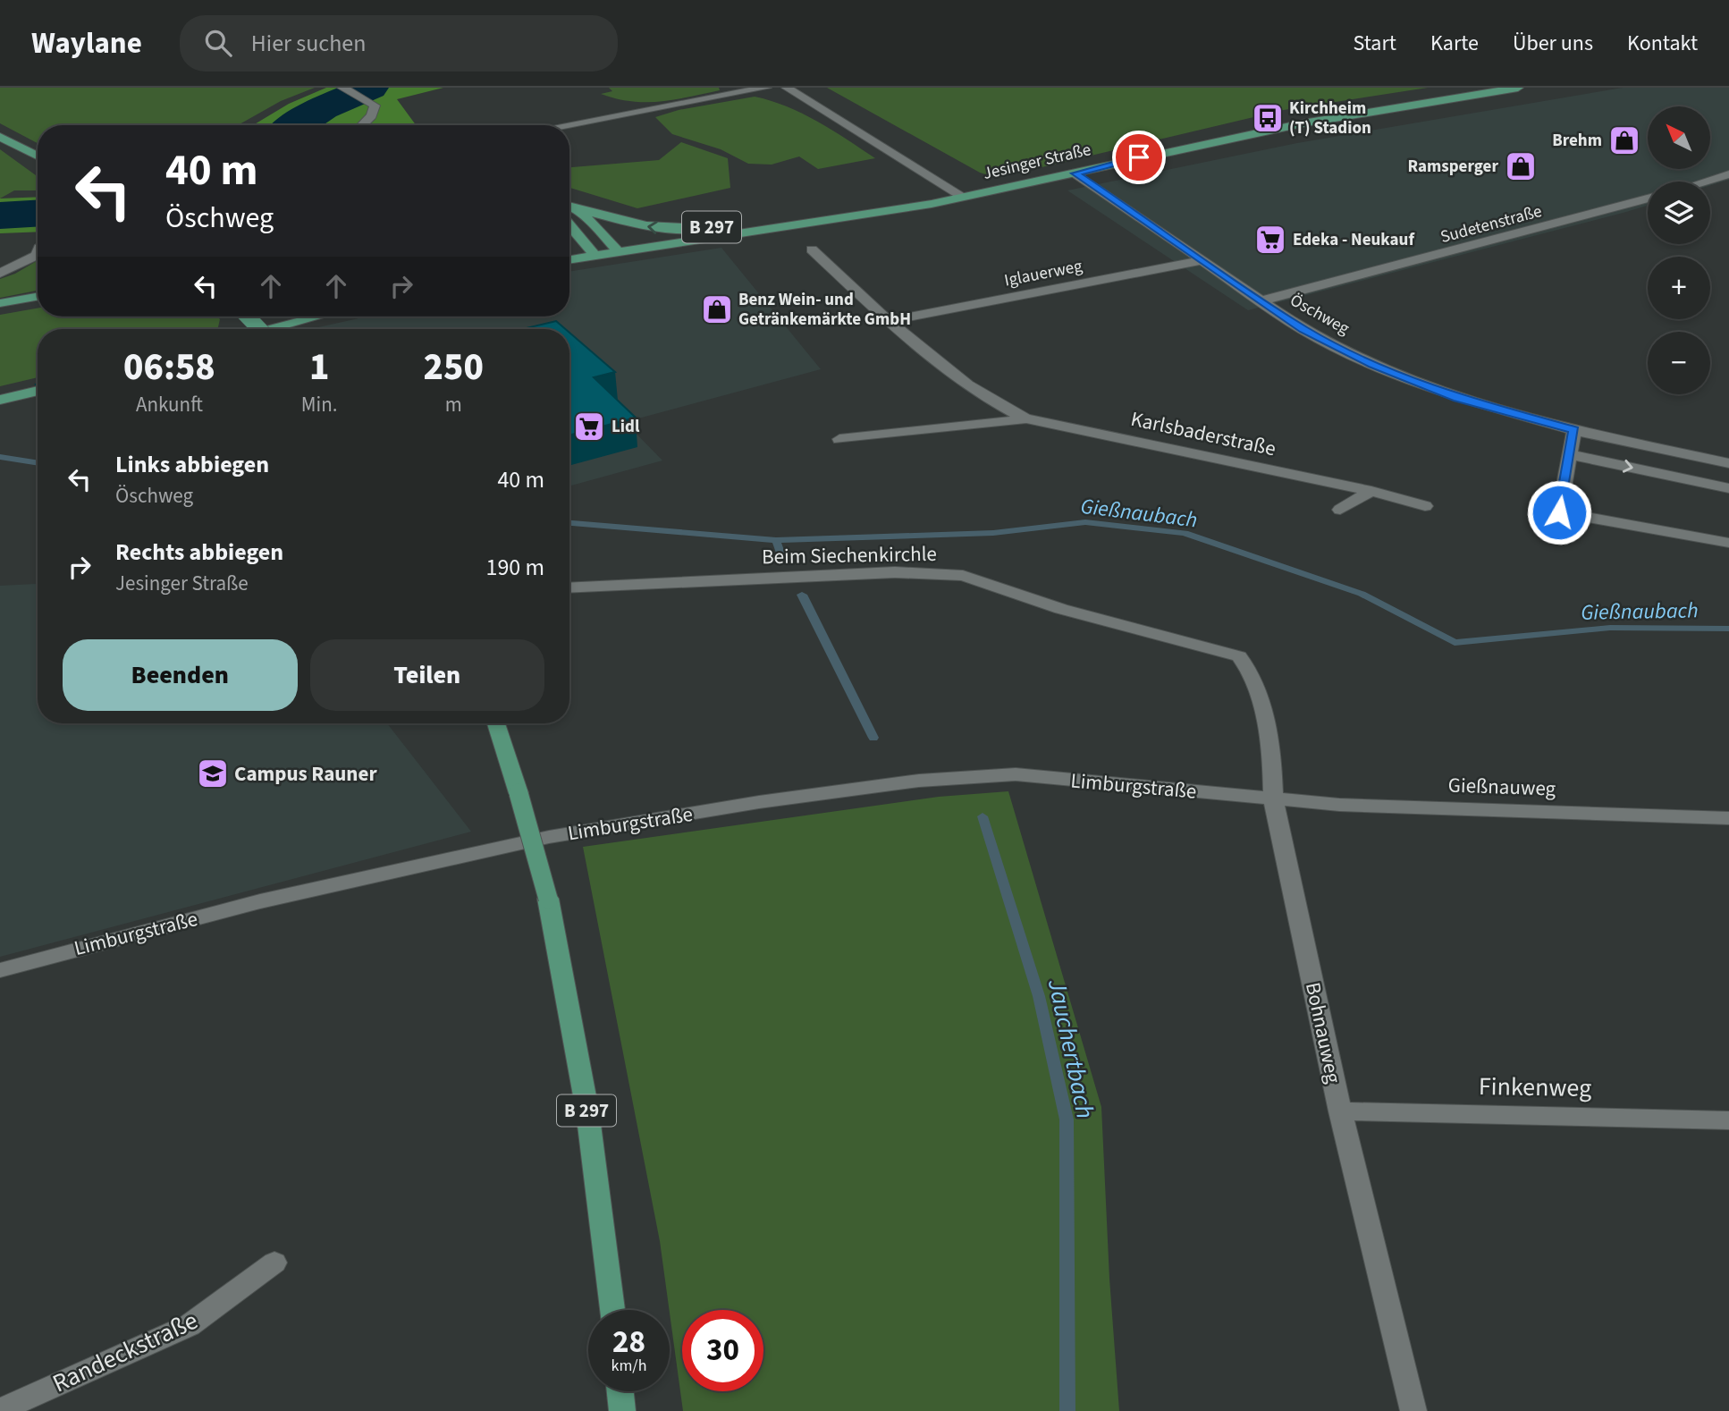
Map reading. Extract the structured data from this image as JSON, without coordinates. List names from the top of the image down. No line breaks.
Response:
{"streets":{"main road":["Jesinger Straße","B 297"],"street":["Sudetenstraße","Iglauerweg","Öschweg","Karlsbaderstraße","Beim Siechenkirchle","Limburgstraße","Gießnauweg","Bohnauweg","Finkenweg","Randeckstraße"]},"crossings":[["Jesinger Straße","B 297"],["Jesinger Straße","Öschweg"],["Sudetenstraße","Öschweg"],["Iglauerweg","Öschweg"],["Iglauerweg","Karlsbaderstraße"],["Beim Siechenkirchle","Bohnauweg"],["Limburgstraße","Gießnauweg"],["Limburgstraße","Bohnauweg"],["Gießnauweg","Bohnauweg"],["Bohnauweg","Finkenweg"]],"water":["Gießnaubach","Jauchertbach"],"places":{"bus stop":["Kirchheim (T) Stadion"],"shop":["Brehm","Ramsperger","Benz Wein- und Getränkemärkte GmbH"],"supermarket":["Edeka - Neukauf","Lidl"],"school or university":["Campus Rauner"]},"north":"top left","page":{"header":"Waylane","search":"Hier suchen","nav":["Start","Karte","Über uns","Kontakt"],"map_buttons":["+","−"],"turn":["40 m","Öschweg"],"eta":["06:58","Ankunft","1","Min.","250","m"],"list":[{"name":"Links abbiegen","note":"Öschweg","value":"40 m"},{"name":"Rechts abbiegen","note":"Jesinger Straße","value":"190 m"}],"buttons":["Beenden","Teilen"],"speed":"28 km/h","limit":"30"}}
